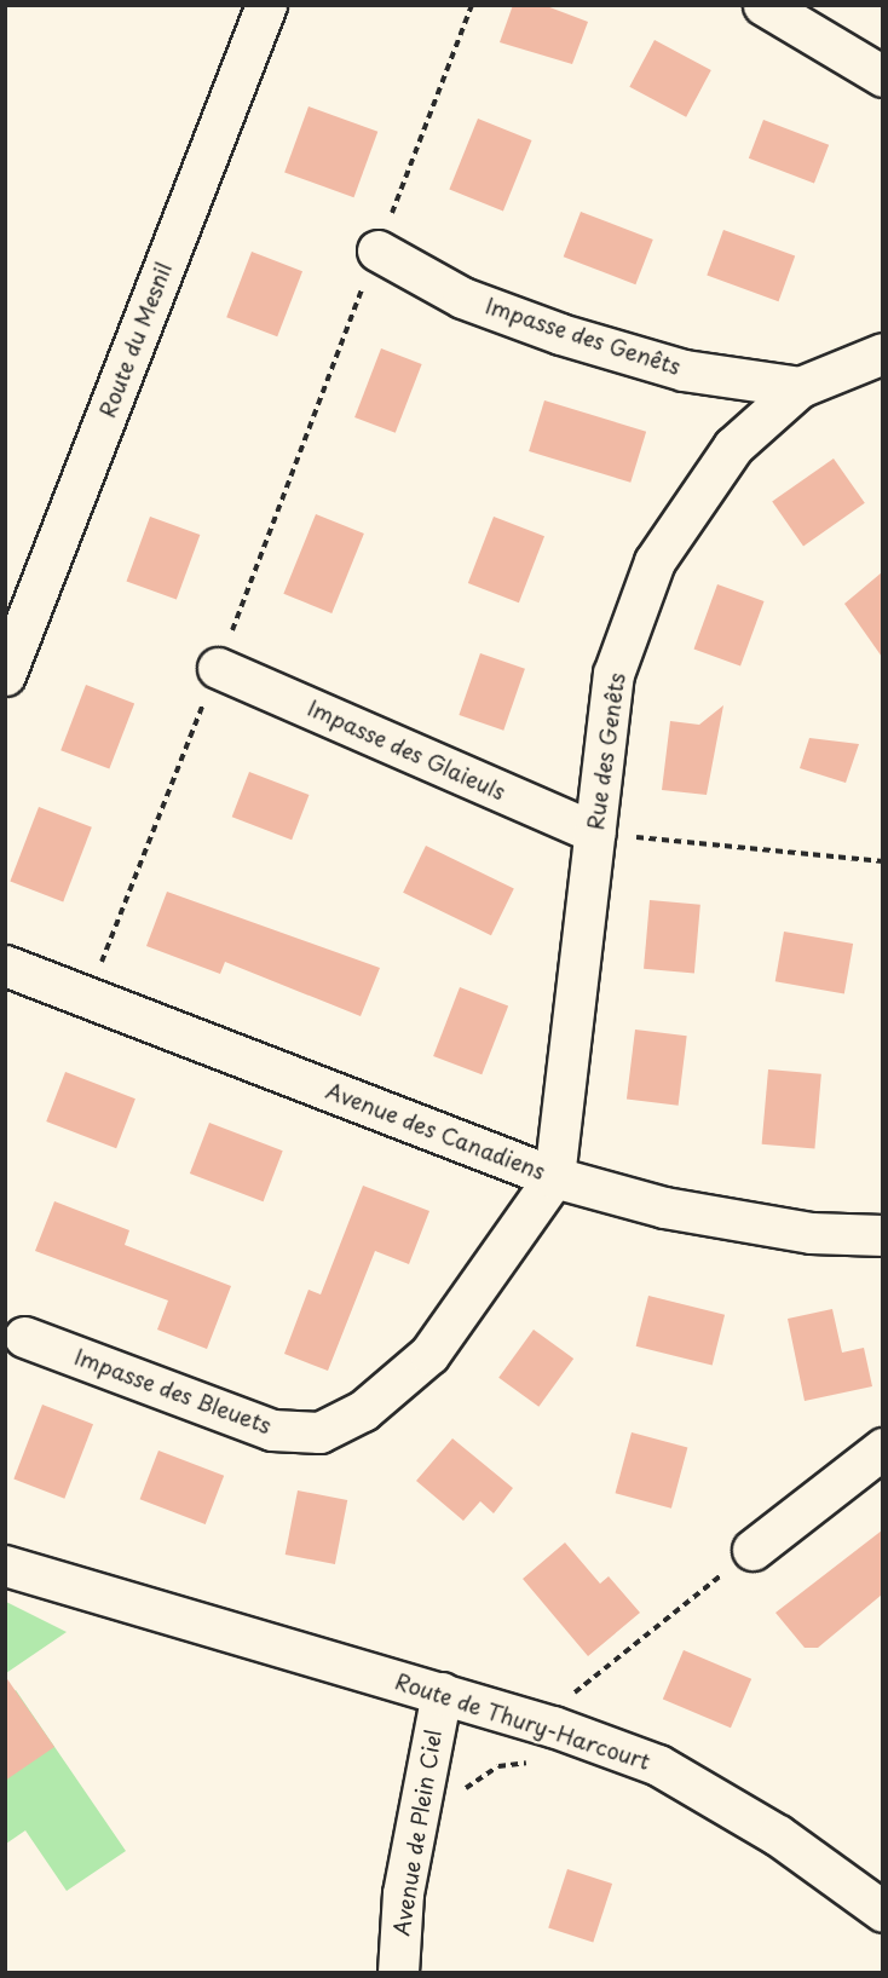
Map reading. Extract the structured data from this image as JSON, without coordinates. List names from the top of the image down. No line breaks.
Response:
{"streets":{"street":["Impasse des Genêts","Route du Mesnil","Impasse des Glaieuls","Rue des Genêts","Avenue des Canadiens","Impasse des Bleuets","Route de Thury-Harcourt","Avenue de Plein Ciel"]},"crossings":[["Impasse des Genêts","Rue des Genêts"],["Impasse des Glaieuls","Rue des Genêts"],["Rue des Genêts","Avenue des Canadiens"],["Rue des Genêts","Impasse des Bleuets"],["Avenue des Canadiens","Impasse des Bleuets"],["Route de Thury-Harcourt","Avenue de Plein Ciel"]]}
